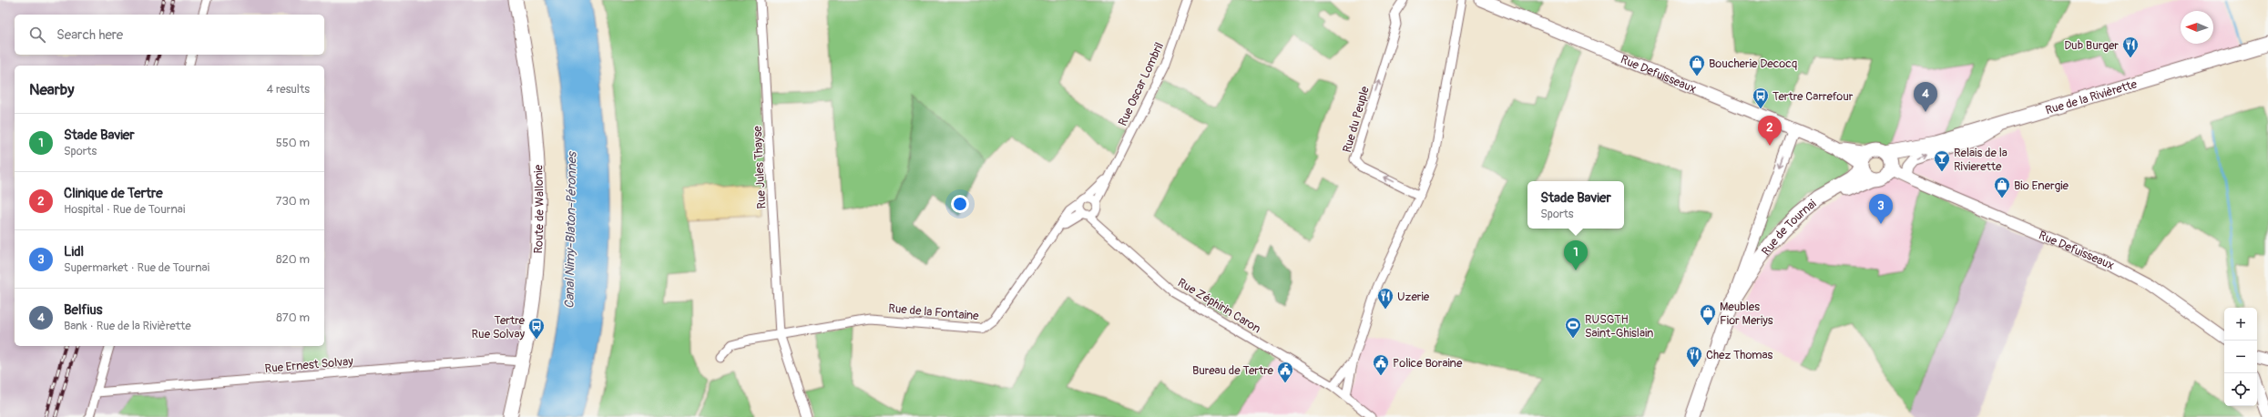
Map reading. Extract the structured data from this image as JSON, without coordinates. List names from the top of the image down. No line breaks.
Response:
{"streets":{"main road":["Rue Defuisseaux","Rue de la Rivièrette","Route de Wallonie","Rue de Tournai"],"street":["Rue Oscar Lombril","Rue du Peuple","Rue Jules Thayse","Rue Zéphirin Caron","Rue de la Fontaine","Rue Ernest Solvay"]},"crossings":[["Rue Defuisseaux","Rue de la Rivièrette"],["Rue Defuisseaux","Rue de Tournai"],["Rue Oscar Lombril","Rue Zéphirin Caron"],["Rue Oscar Lombril","Rue de la Fontaine"],["Rue de la Rivièrette","Rue de Tournai"],["Rue Jules Thayse","Rue de la Fontaine"],["Route de Wallonie","Rue Ernest Solvay"],["Rue Zéphirin Caron","Rue de la Fontaine"]],"water":["Canal Nimy-Blaton-Péronnes"],"places":{"restaurant":["Dub Burger","Uzerie","Chez Thomas"],"shop":["Boucherie Decocq","Bio Energie","Meubles Fior Meriys"],"bus stop":["Tertre Carrefour","Tertre Rue Solvay"],"bar":["Relais de la Rivierette"],"sports":["RUSGTH Saint-Ghislain"],"public building":["Police Boraine","Bureau de Tertre"]},"north":"left","page":{"search":"Search here","heading":["Nearby","4 results"],"pins":["4","2","3","1"],"list":[{"mark":"1","name":"Stade Bavier","note":"Sports","value":"550 m"},{"mark":"2","name":"Clinique de Tertre","note":"Hospital · Rue de Tournai","value":"730 m"},{"mark":"3","name":"Lidl","note":"Supermarket · Rue de Tournai","value":"820 m"},{"mark":"4","name":"Belfius","note":"Bank · Rue de la Rivièrette","value":"870 m"}],"popup":["Stade Bavier","Sports"],"map_buttons":["+","−"]}}
